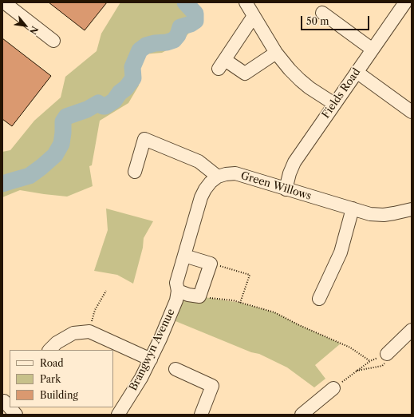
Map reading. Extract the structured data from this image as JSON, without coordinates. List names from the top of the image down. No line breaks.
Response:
{"streets":{"street":["Fields Road","Green Willows","Brangwyn Avenue"]},"crossings":[["Fields Road","Green Willows"],["Green Willows","Brangwyn Avenue"]],"legend":["Road","Park","Building"],"scale_bar":"50 m","north":"bottom right"}
